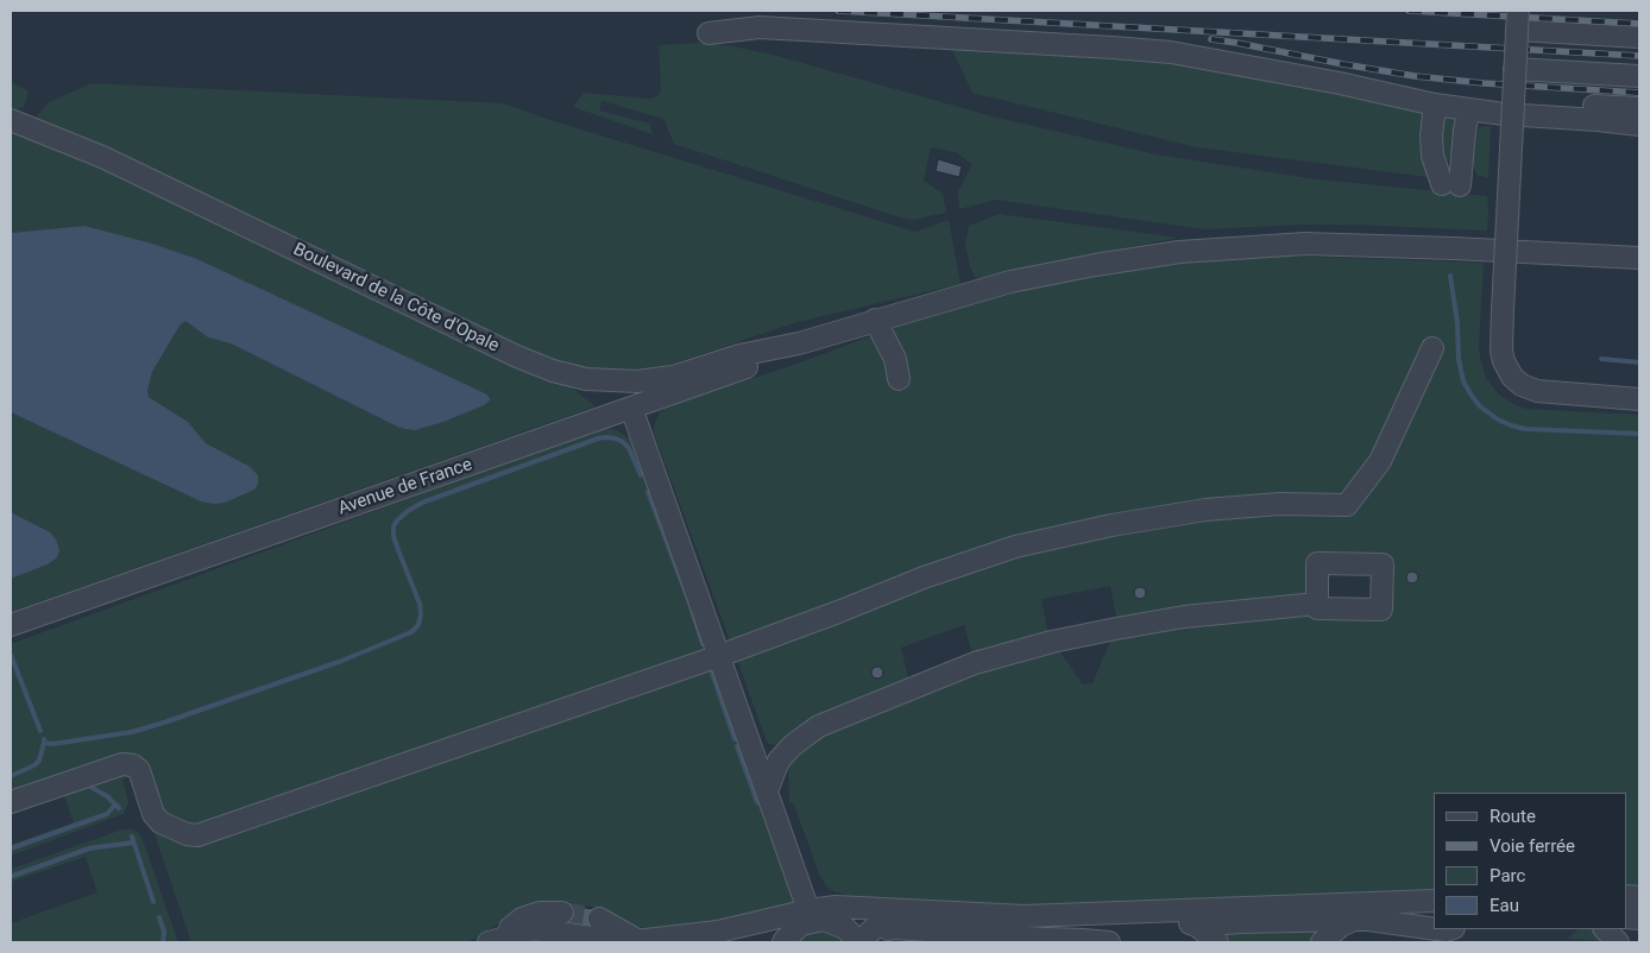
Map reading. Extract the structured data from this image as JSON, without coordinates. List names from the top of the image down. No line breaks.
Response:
{"streets":{"lane":["Boulevard de la Côte d'Opale","Avenue de France"]},"crossings":[["Boulevard de la Côte d'Opale","Avenue de France"]],"legend":["Route","Voie ferrée","Parc","Eau"]}
